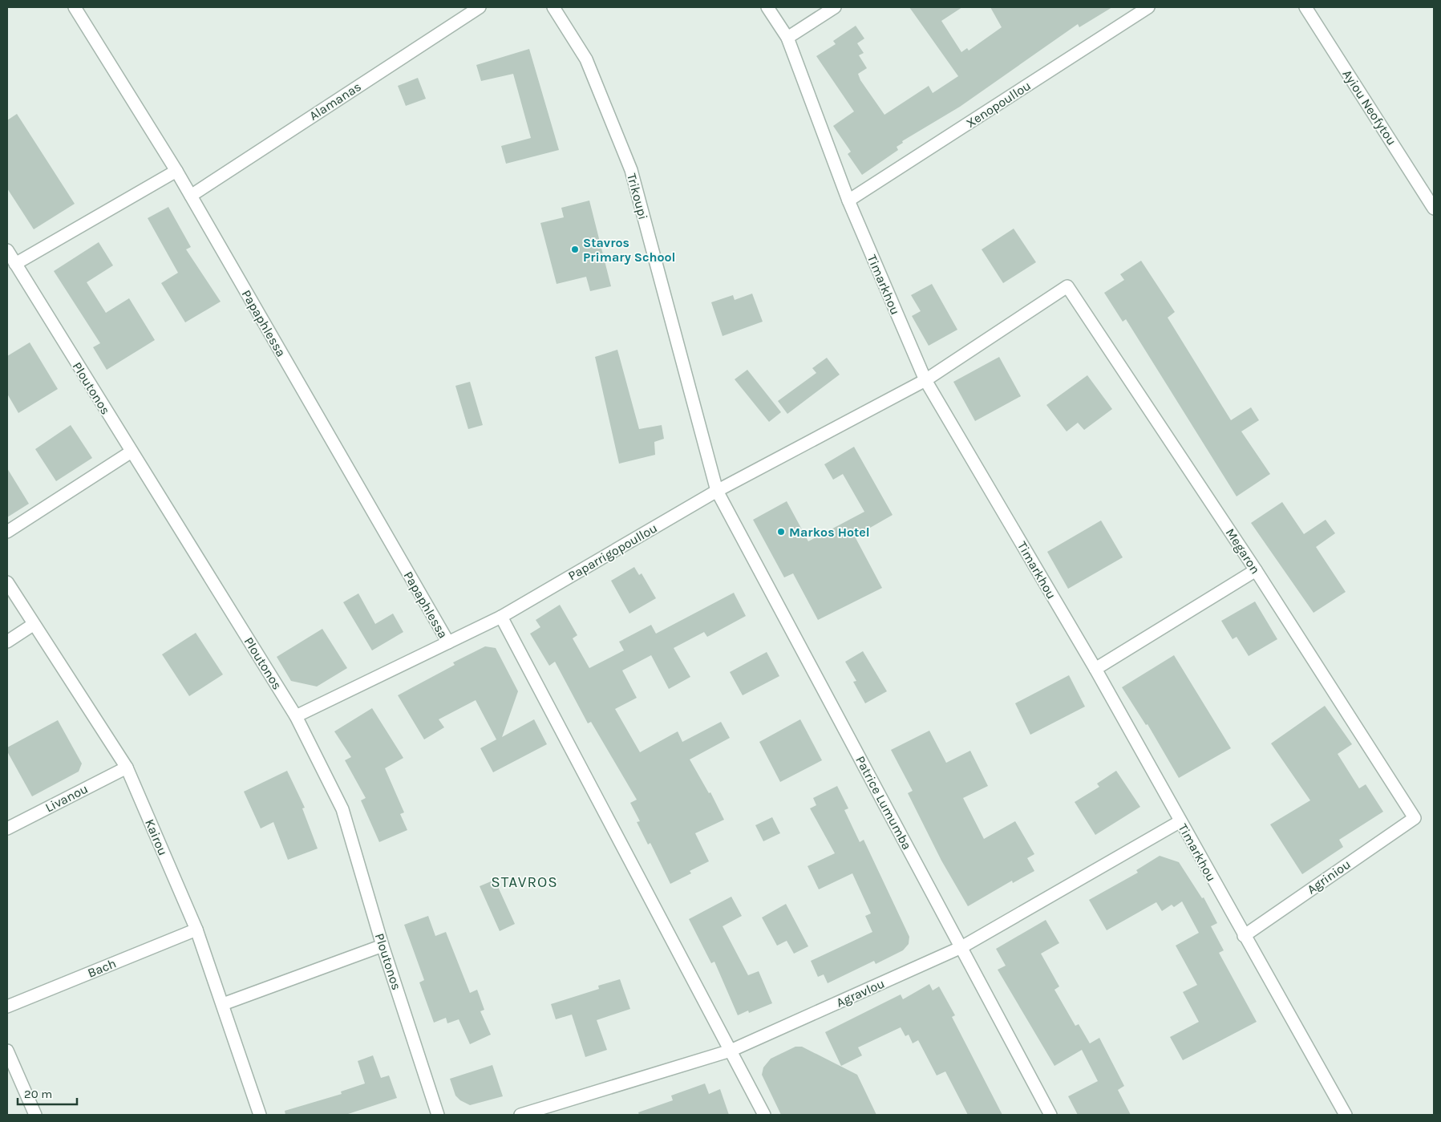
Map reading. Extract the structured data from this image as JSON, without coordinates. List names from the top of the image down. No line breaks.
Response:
{"streets":{"street":["Alamanas","Xenopoullou","Ayiou Neofytou","Trikoupi","Timarkhou","Papaphlessa","Ploutonos","Megaron","Paparrigopoullou","Livanou","Patrice Lumumba","Kairou","Agriniou","Bach","Agravlou"]},"crossings":[["Alamanas","Papaphlessa"],["Xenopoullou","Timarkhou"],["Trikoupi","Paparrigopoullou"],["Trikoupi","Patrice Lumumba"],["Timarkhou","Paparrigopoullou"],["Timarkhou","Agriniou"],["Timarkhou","Agravlou"],["Papaphlessa","Paparrigopoullou"],["Ploutonos","Paparrigopoullou"],["Megaron","Paparrigopoullou"],["Megaron","Agriniou"],["Paparrigopoullou","Patrice Lumumba"],["Livanou","Kairou"],["Patrice Lumumba","Agravlou"],["Kairou","Bach"]],"districts":["STAVROS"],"places":["Stavros Primary School","Markos Hotel"],"scale_bar":"20 m"}
